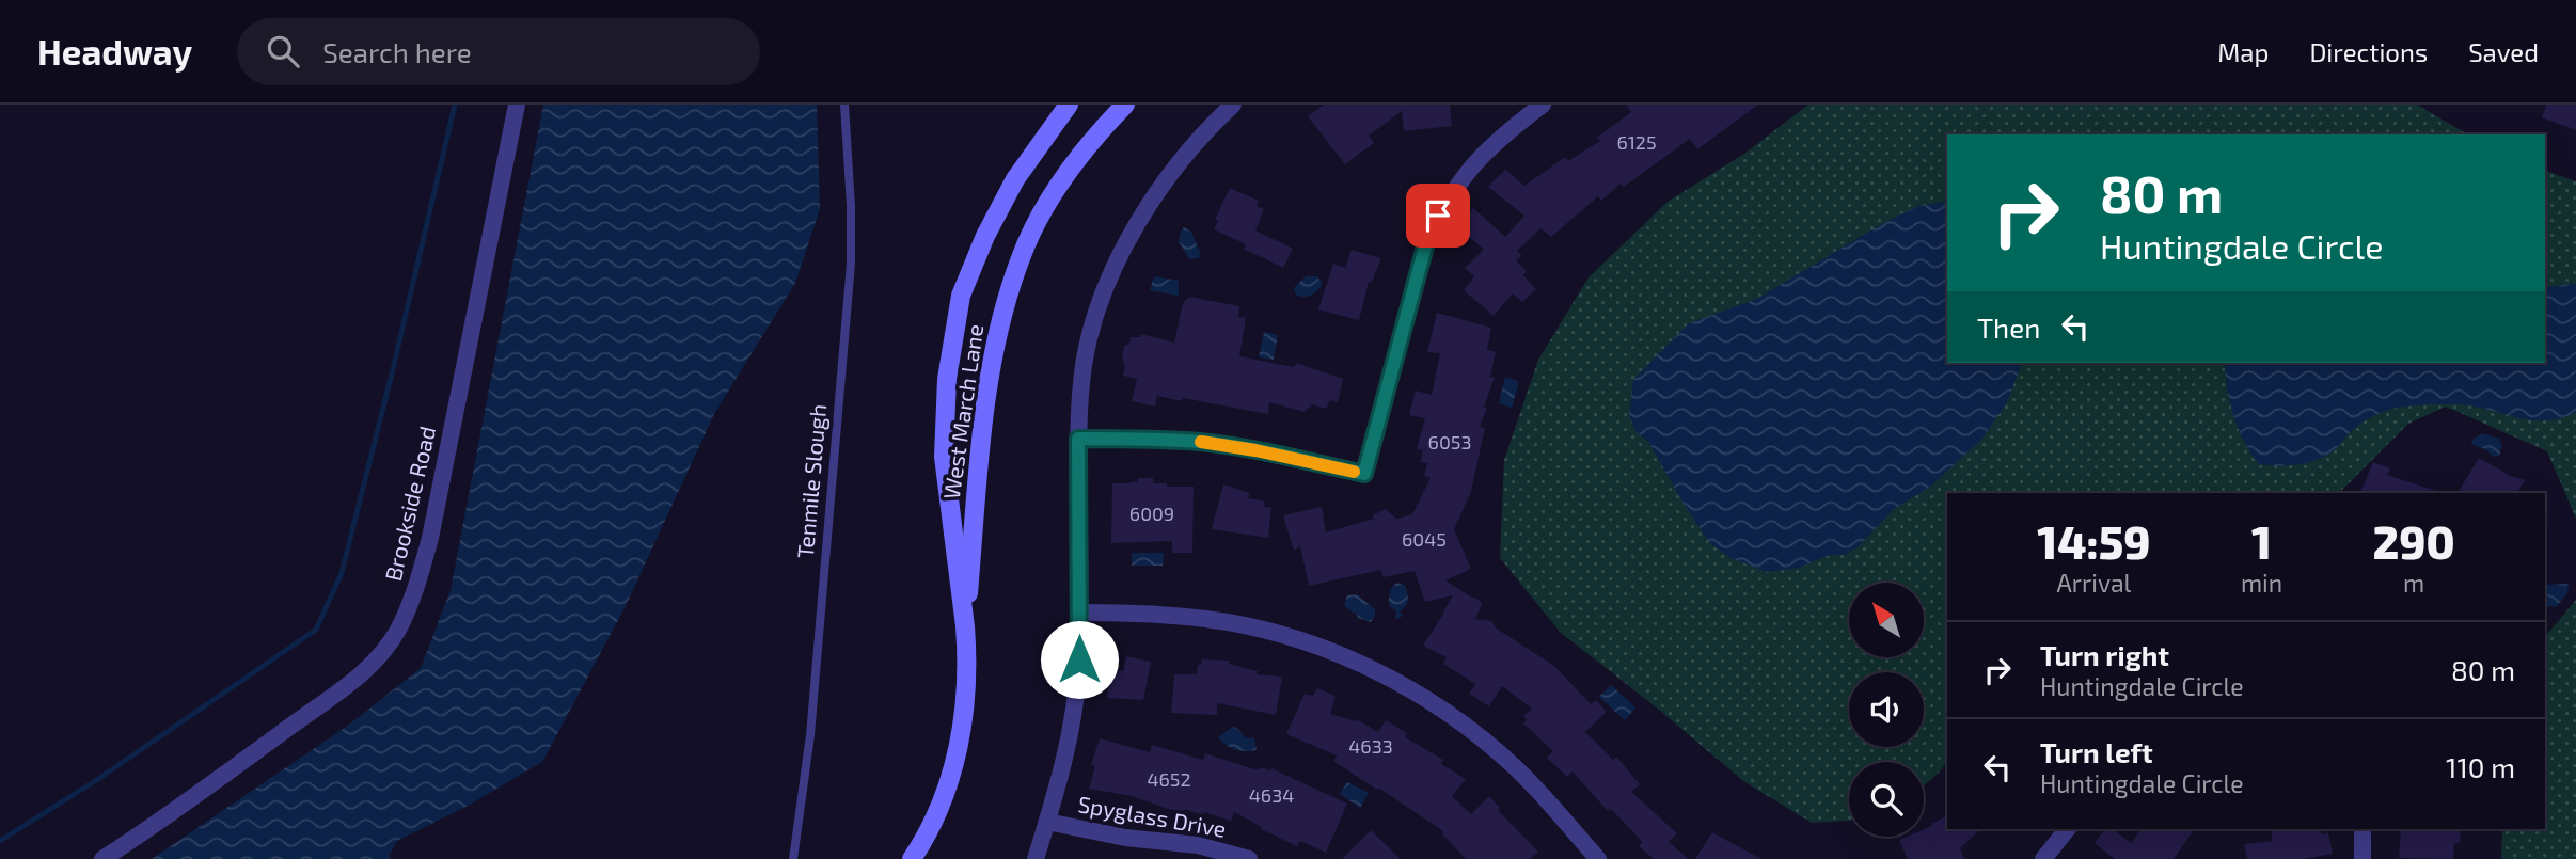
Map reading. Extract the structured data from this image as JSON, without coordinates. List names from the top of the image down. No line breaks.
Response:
{"streets":{"street":["West March Lane","Brookside Road","Spyglass Drive"],"lane":["Tenmile Slough"]},"house_numbers":["6125","6053","6009","6045","4633","4652","4634"],"north":"top left","page":{"header":"Headway","search":"Search here","nav":["Map","Directions","Saved"],"turn":["80 m","Huntingdale Circle"],"then":"Then","eta":["14:59","Arrival","1","min","290","m"],"list":[{"name":"Turn right","note":"Huntingdale Circle","value":"80 m"},{"name":"Turn left","note":"Huntingdale Circle","value":"110 m"}]}}
